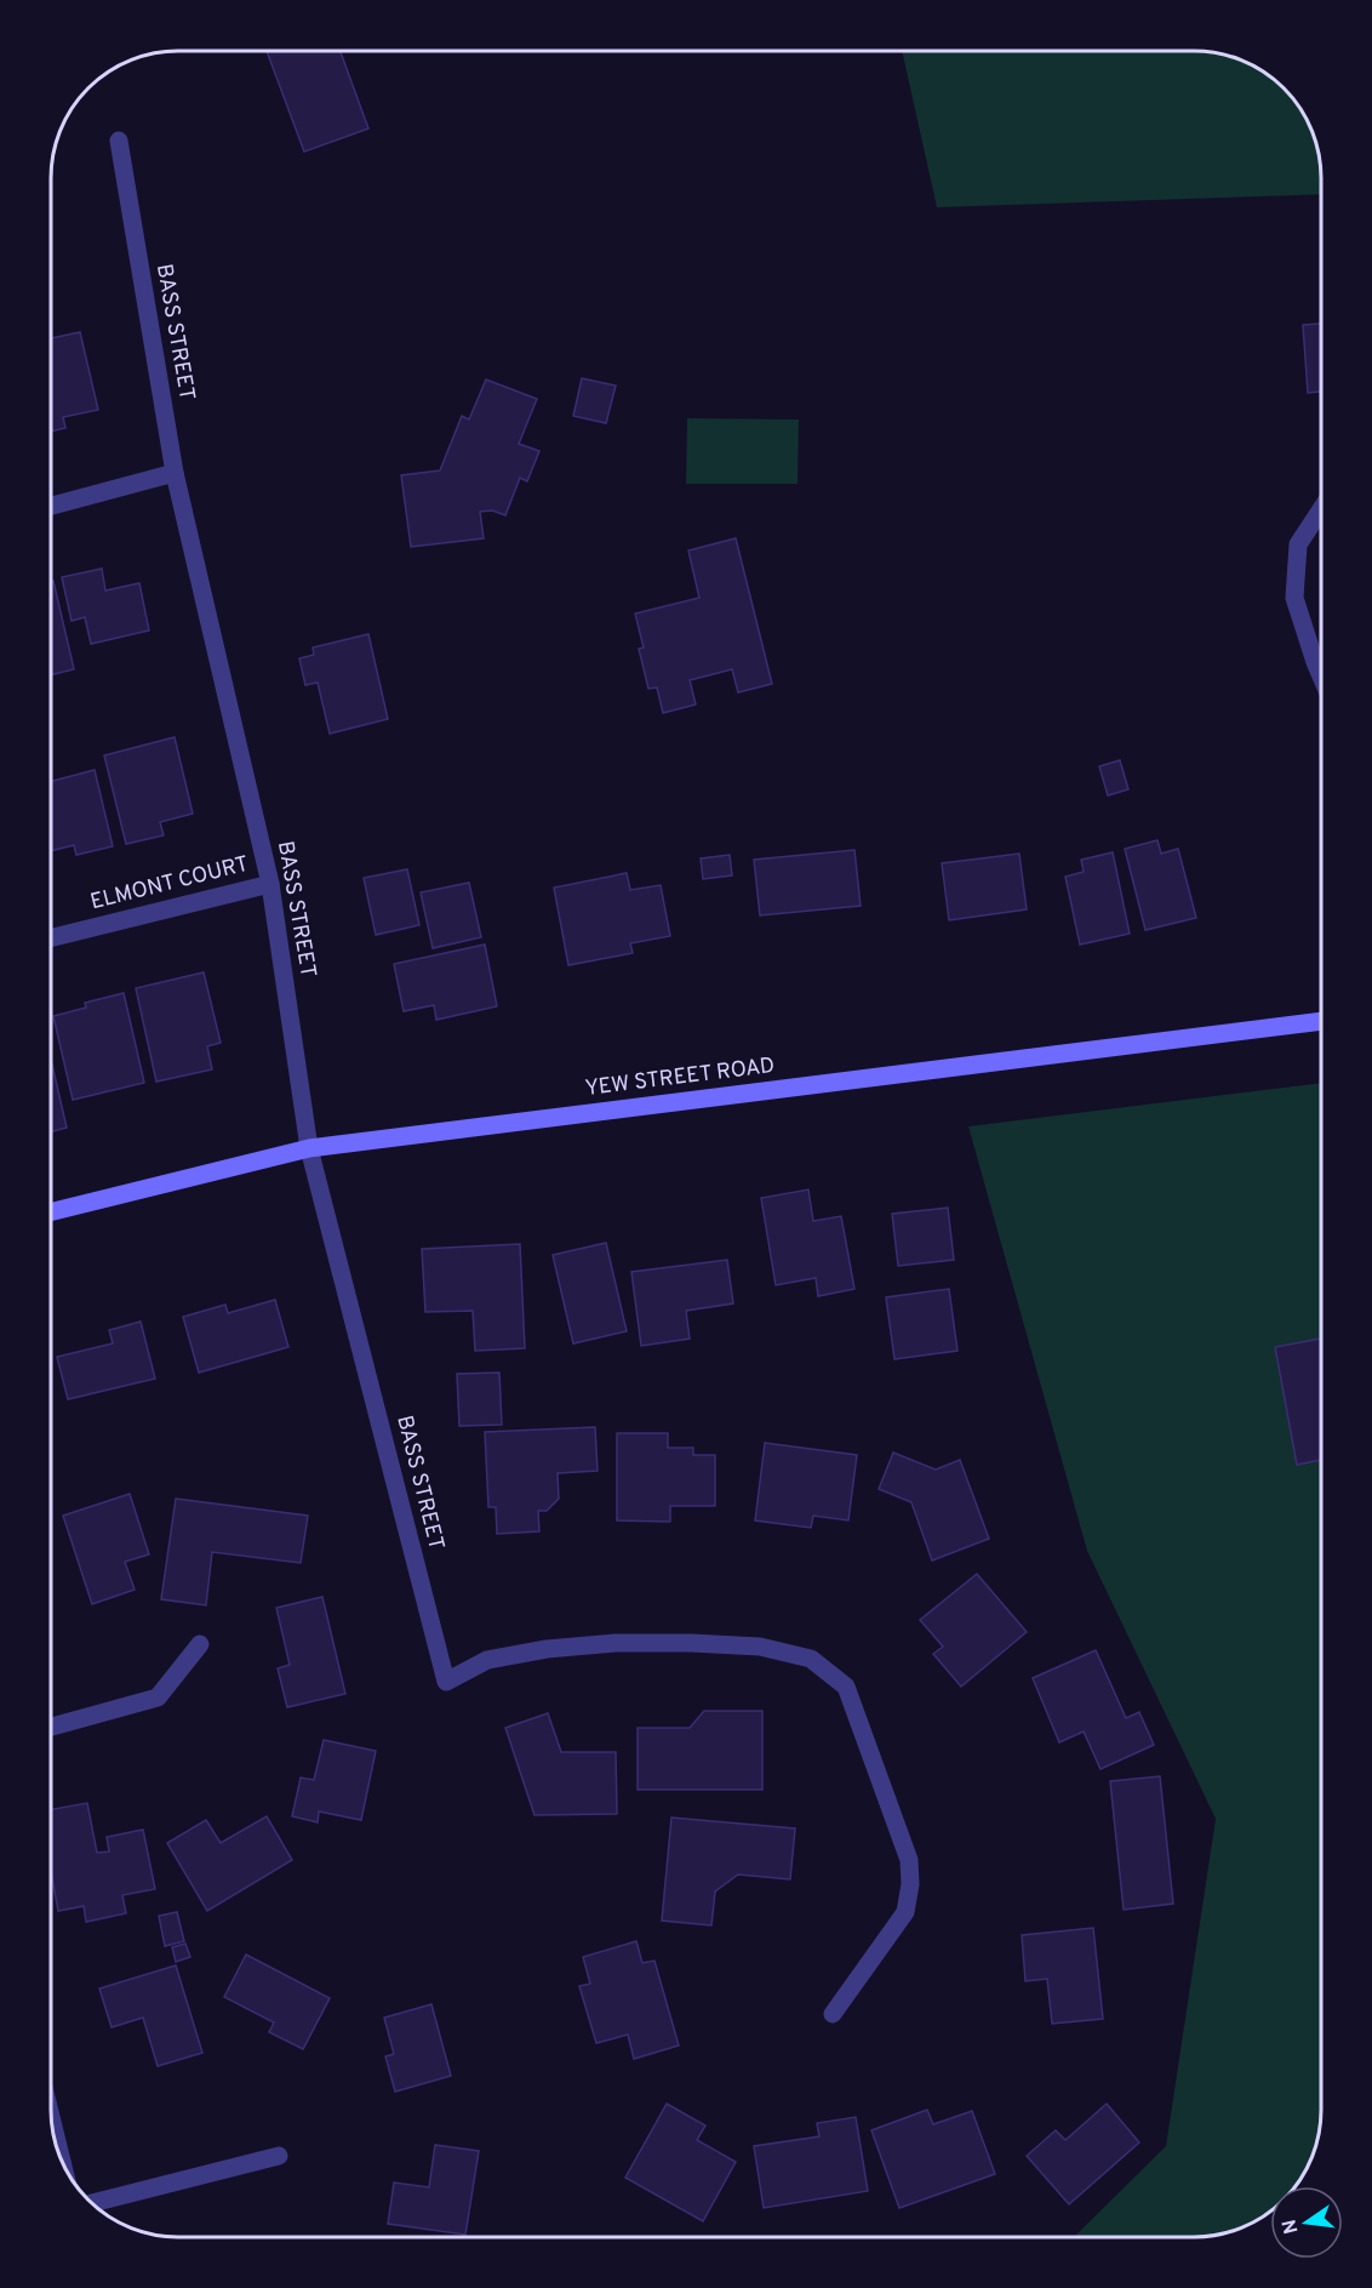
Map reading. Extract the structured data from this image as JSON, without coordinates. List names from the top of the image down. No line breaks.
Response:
{"streets":{"street":["BASS STREET","ELMONT COURT","YEW STREET ROAD"]},"crossings":[["BASS STREET","ELMONT COURT"],["BASS STREET","YEW STREET ROAD"]],"north":"left"}
